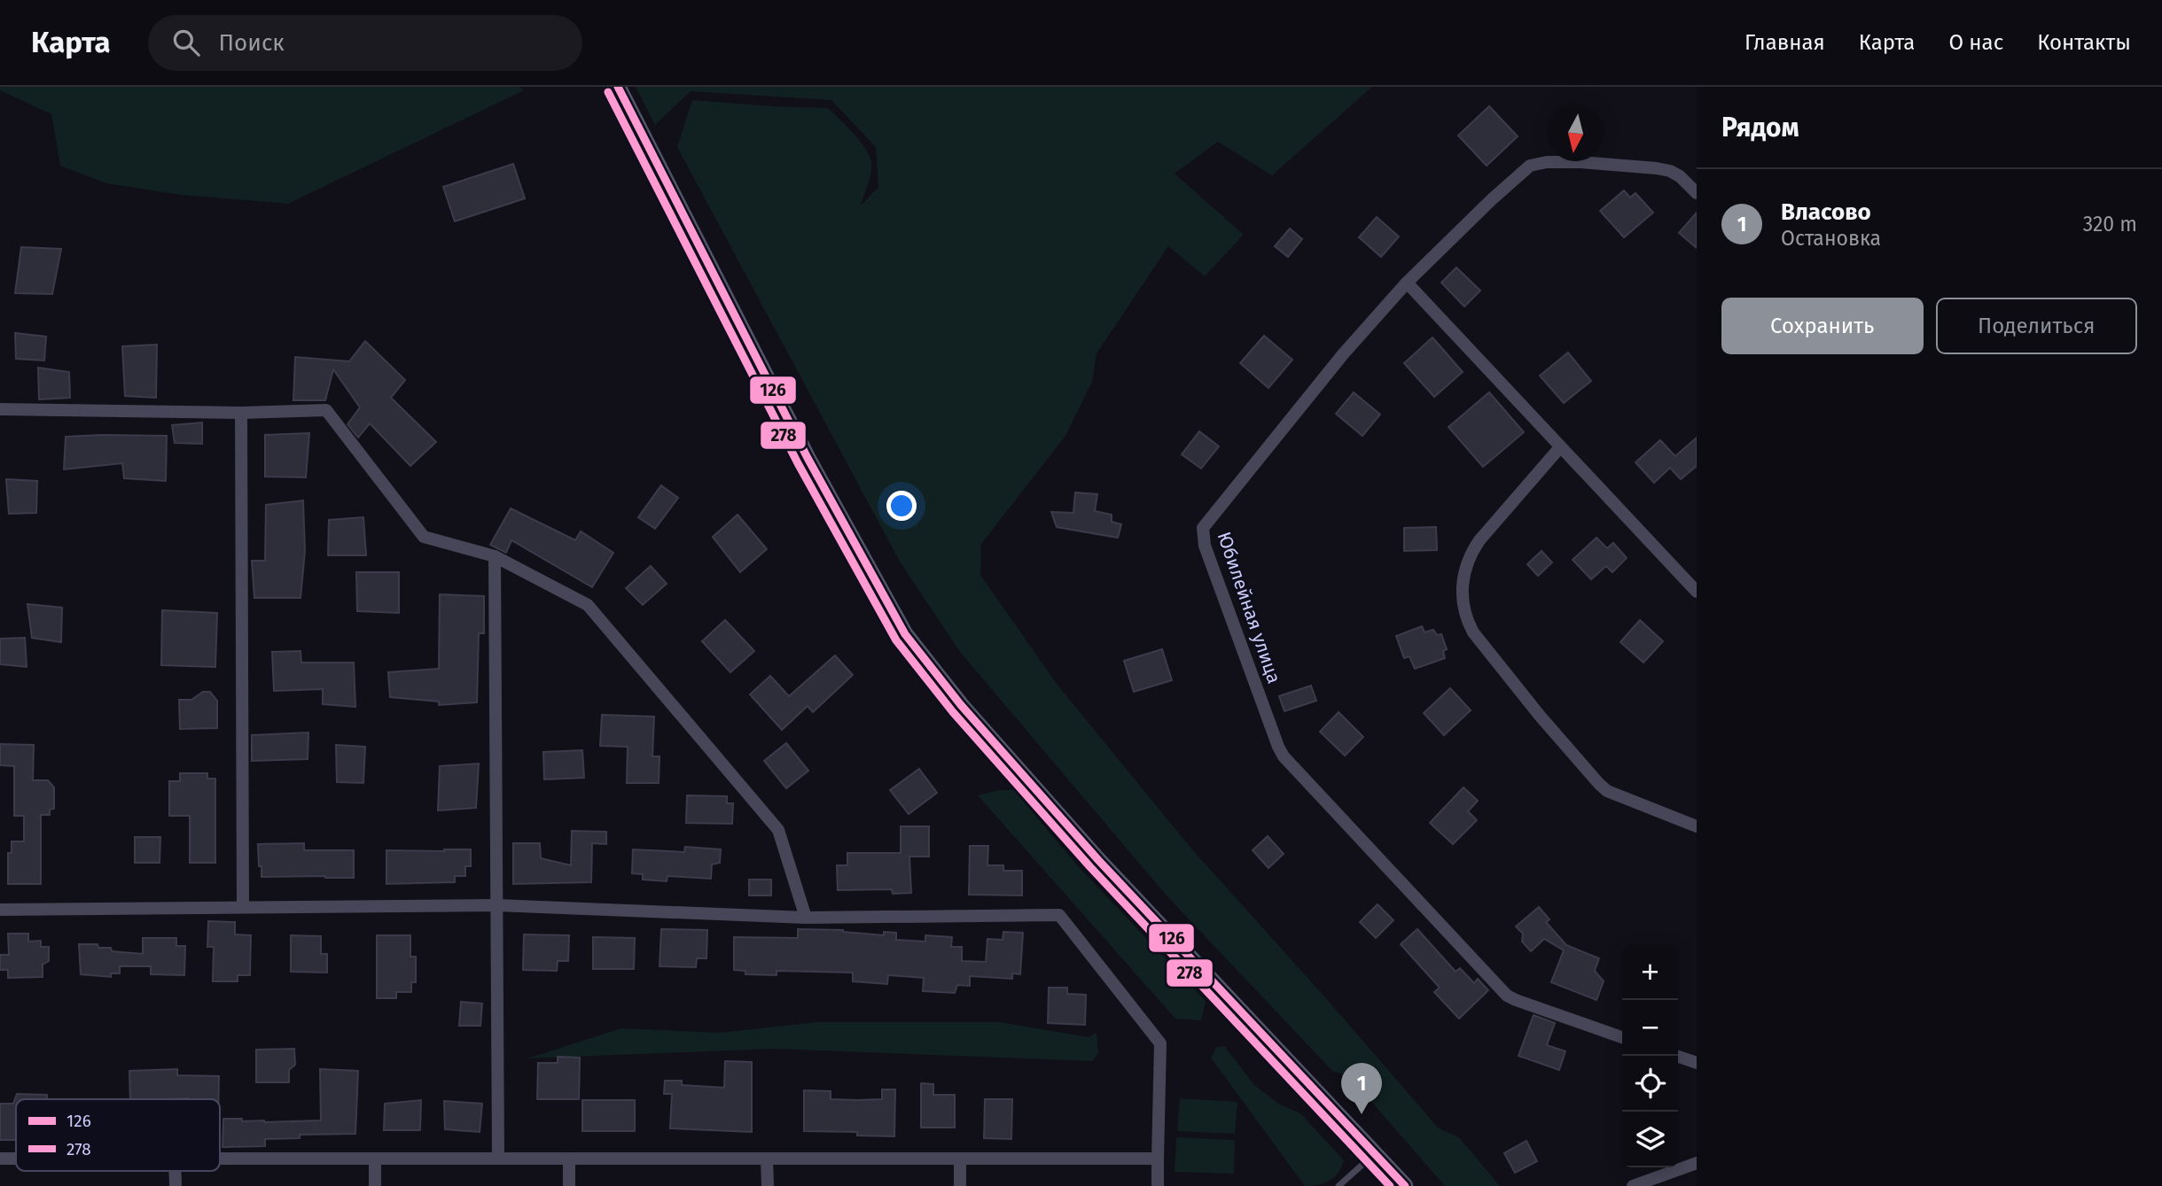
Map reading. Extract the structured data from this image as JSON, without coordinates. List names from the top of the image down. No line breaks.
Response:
{"streets":{"street":["Юбилейная улица"]},"lines":["transit line 126","transit line 278"],"legend":["126","278"],"north":"bottom","page":{"header":"Карта","search":"Поиск","nav":["Главная","Карта","О нас","Контакты"],"heading":"Рядом","list":[{"mark":"1","name":"Власово","note":"Остановка","value":"320 m"}],"buttons":["Сохранить","Поделиться"],"map_buttons":["+","−"],"pins":"1"}}
